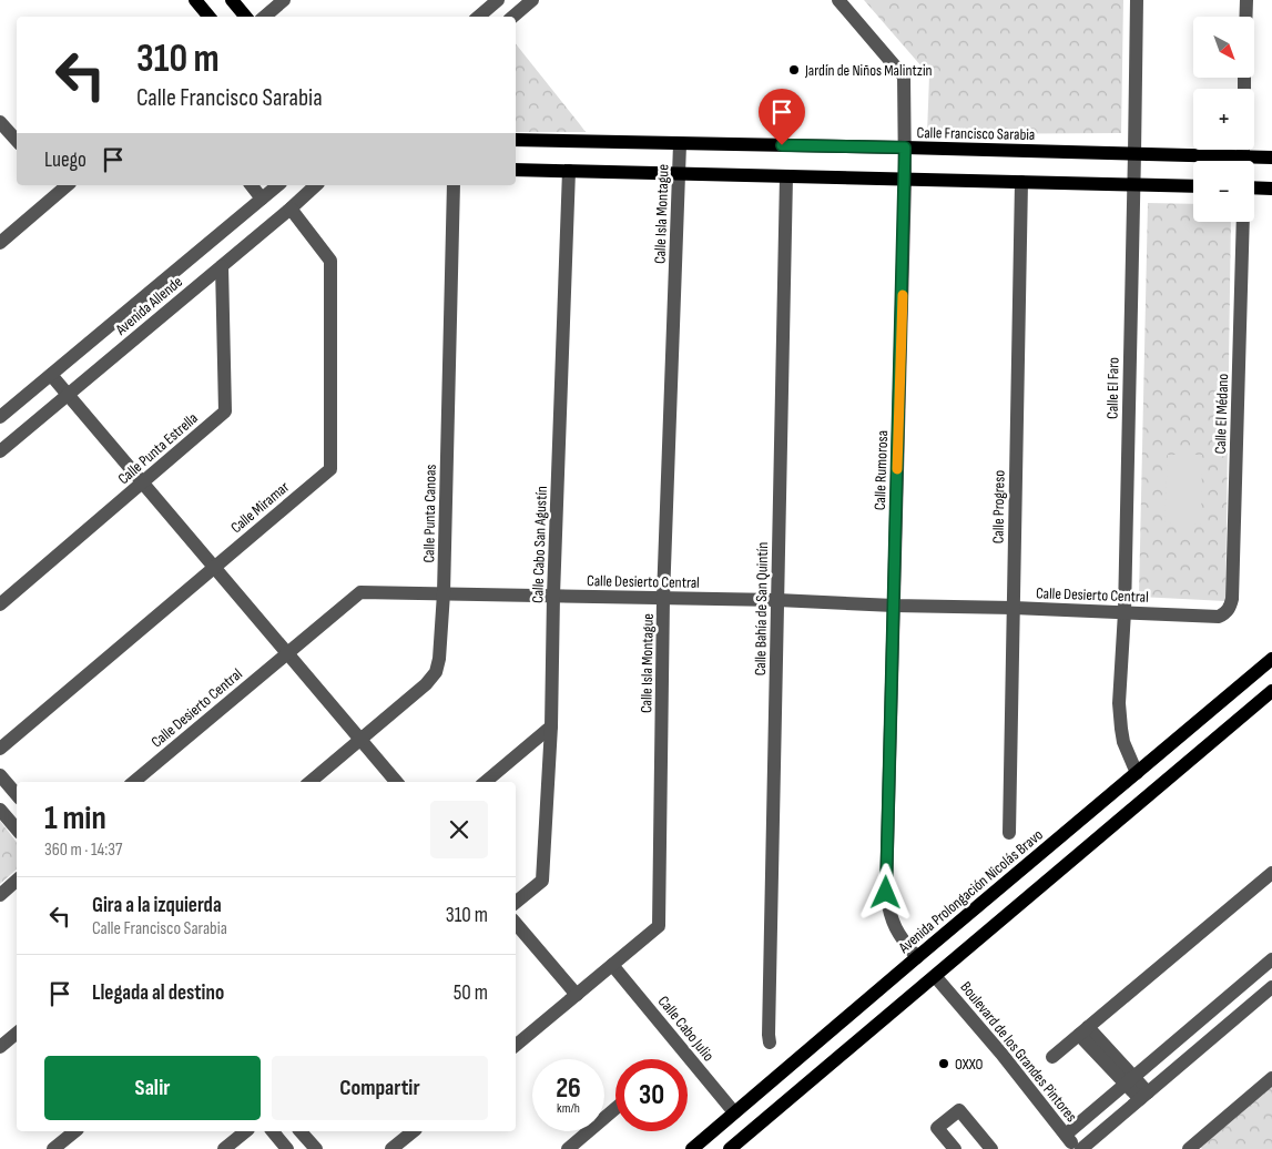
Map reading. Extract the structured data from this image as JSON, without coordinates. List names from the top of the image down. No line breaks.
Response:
{"streets":{"main road":["Calle Francisco Sarabia","Avenida Prolongación Nicolás Bravo"],"street":["Calle Isla Montague","Avenida Allende","Calle El Faro","Calle El Médano","Calle Punta Estrella","Calle Rumorosa","Calle Miramar","Calle Progreso","Calle Punta Canoas","Calle Cabo San Agustín","Calle Desierto Central","Calle Bahía de San Quintín","Calle Cabo Julio","Boulevard de los Grandes Pintores"]},"crossings":[["Calle Francisco Sarabia","Calle Isla Montague"],["Calle Francisco Sarabia","Calle El Faro"],["Calle Francisco Sarabia","Calle Rumorosa"],["Calle Isla Montague","Calle Desierto Central"],["Calle Isla Montague","Calle Cabo Julio"],["Avenida Allende","Calle Punta Estrella"],["Avenida Allende","Calle Miramar"],["Calle El Faro","Calle Desierto Central"],["Calle El Faro","Avenida Prolongación Nicolás Bravo"],["Calle El Médano","Calle Desierto Central"],["Calle Rumorosa","Calle Desierto Central"],["Calle Rumorosa","Avenida Prolongación Nicolás Bravo"],["Calle Progreso","Calle Desierto Central"],["Calle Punta Canoas","Calle Desierto Central"],["Calle Cabo San Agustín","Calle Desierto Central"],["Calle Desierto Central","Calle Bahía de San Quintín"],["Avenida Prolongación Nicolás Bravo","Calle Cabo Julio"]],"places":["Jardín de Niños Malintzin","OXXO"],"north":"bottom right","page":{"map_buttons":["+","−"],"turn":["310 m","Calle Francisco Sarabia"],"then":"Luego","heading":["1 min","360 m · 14:37"],"list":[{"name":"Gira a la izquierda","note":"Calle Francisco Sarabia","value":"310 m"},{"name":"Llegada al destino","value":"50 m"}],"buttons":["Salir","Compartir"],"speed":"26 km/h","limit":"30"}}
